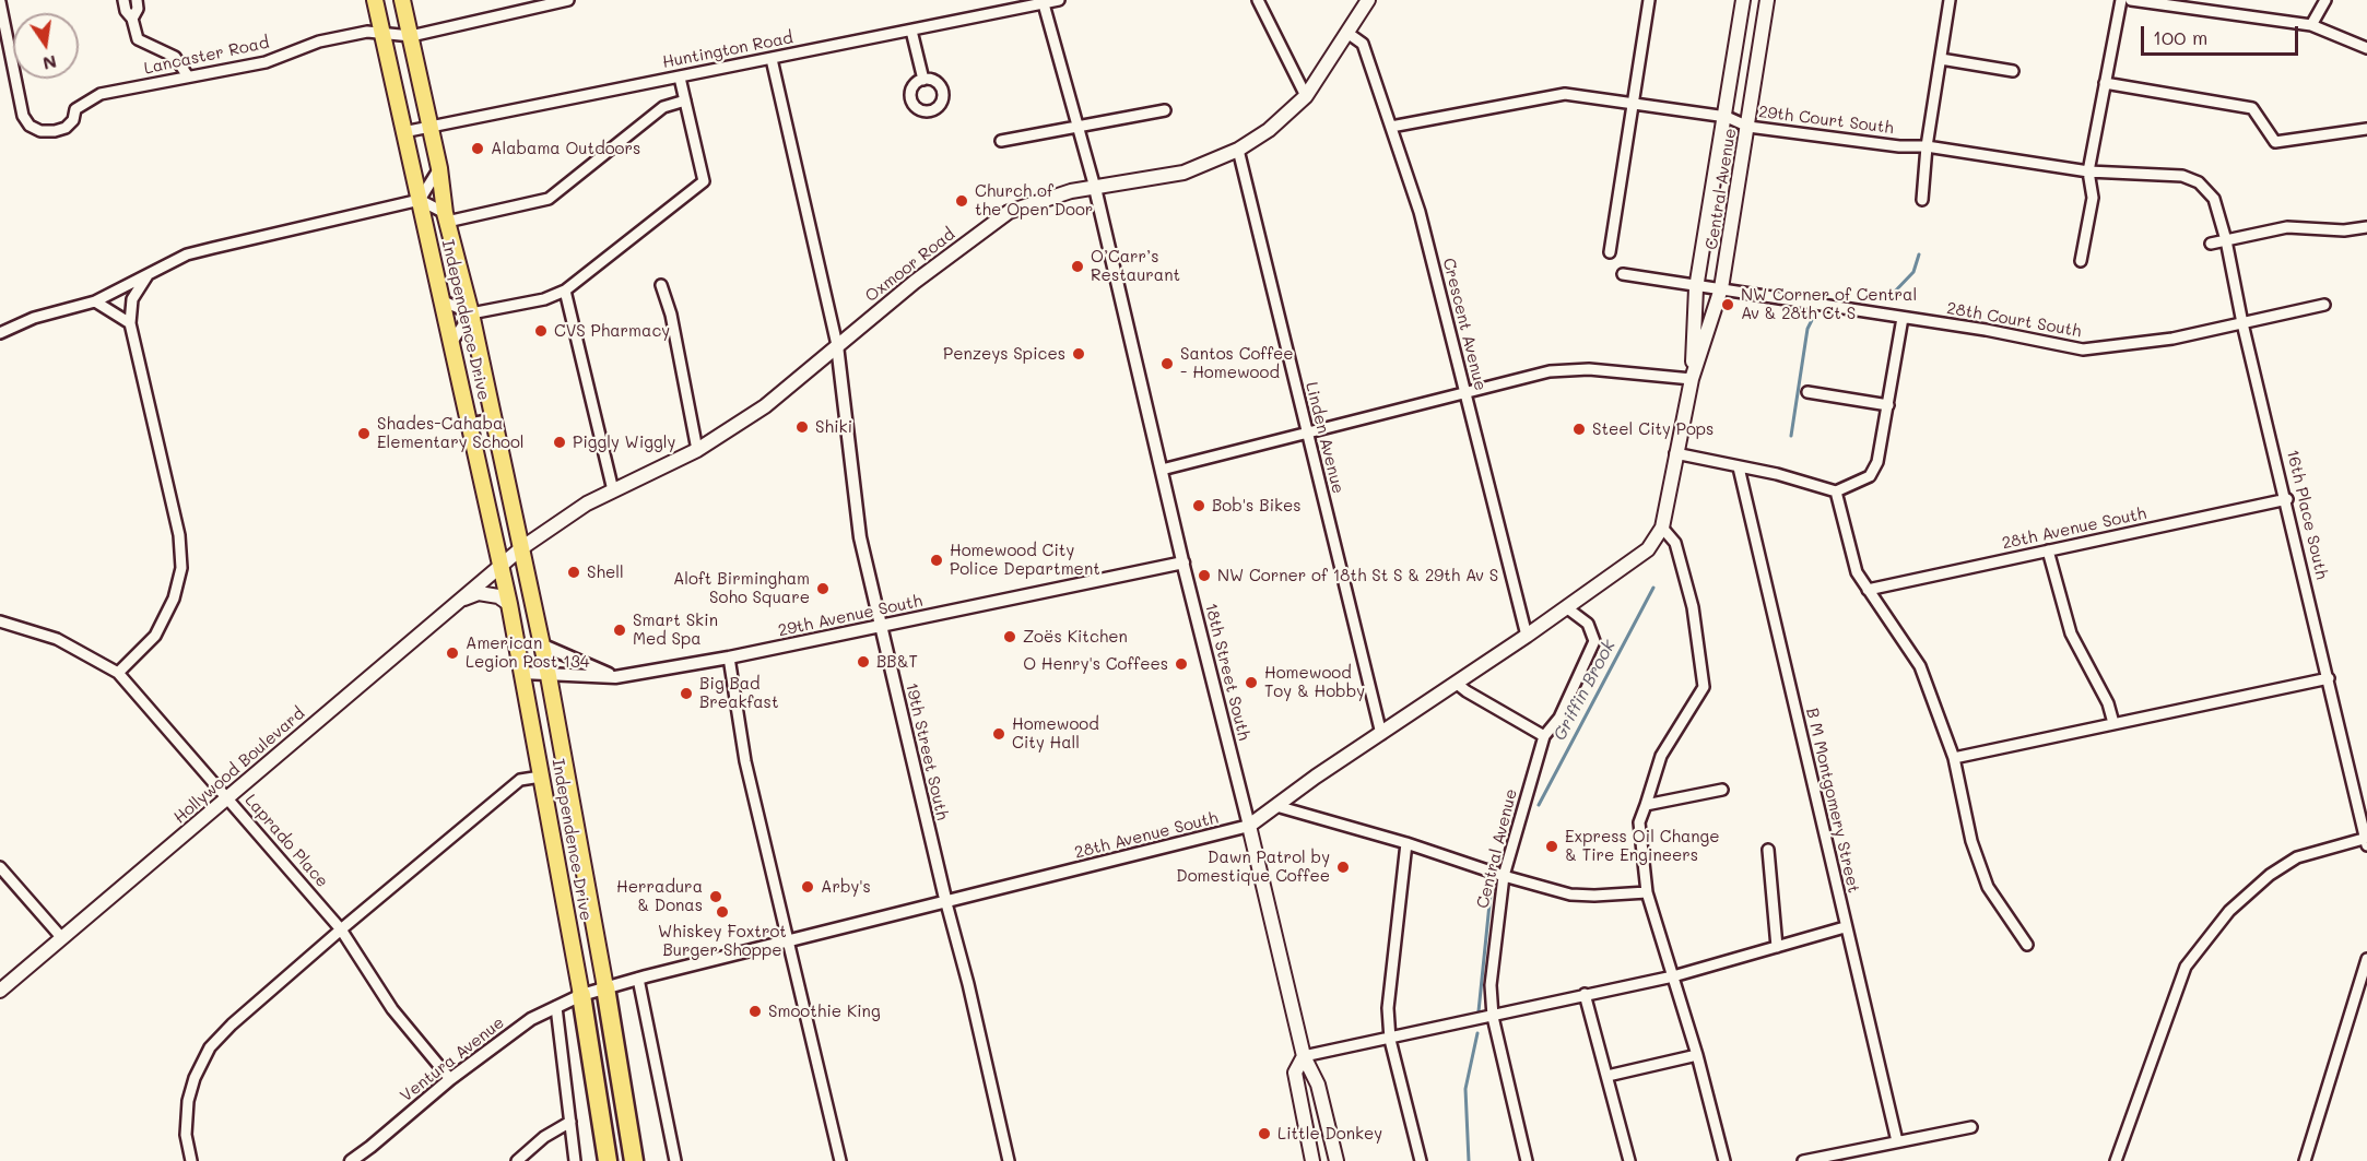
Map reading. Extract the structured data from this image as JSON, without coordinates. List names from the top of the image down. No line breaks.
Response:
{"streets":{"main road":["Central Avenue","Oxmoor Road","Independence Drive","28th Avenue South","18th Street South","Hollywood Boulevard"],"street":["Huntington Road","Lancaster Road","29th Court South","28th Court South","Crescent Avenue","Linden Avenue","16th Place South","29th Avenue South","19th Street South","B M Montgomery Street","Laprado Place","Ventura Avenue"]},"crossings":[["Huntington Road","Independence Drive"],["Lancaster Road","Independence Drive"],["29th Court South","Central Avenue"],["29th Court South","Crescent Avenue"],["29th Court South","16th Place South"],["Central Avenue","28th Court South"],["Central Avenue","28th Avenue South"],["Oxmoor Road","Independence Drive"],["Oxmoor Road","Crescent Avenue"],["Oxmoor Road","Linden Avenue"],["Oxmoor Road","18th Street South"],["Oxmoor Road","19th Street South"],["Oxmoor Road","Hollywood Boulevard"],["Independence Drive","28th Avenue South"],["Independence Drive","29th Avenue South"],["Independence Drive","Hollywood Boulevard"],["Independence Drive","Ventura Avenue"],["28th Court South","16th Place South"],["Crescent Avenue","28th Avenue South"],["Linden Avenue","28th Avenue South"],["16th Place South","28th Avenue South"],["28th Avenue South","18th Street South"],["28th Avenue South","19th Street South"],["28th Avenue South","Ventura Avenue"],["29th Avenue South","18th Street South"],["29th Avenue South","19th Street South"],["Hollywood Boulevard","Laprado Place"],["Laprado Place","Ventura Avenue"]],"water":["Griffin Brook"],"places":["Alabama Outdoors","Church of the Open Door","O’Carr’s Restaurant","NW Corner of Central Av & 28th Ct S","CVS Pharmacy","Penzeys Spices","Santos Coffee - Homewood","Shiki","Steel City Pops","Shades-Cahaba Elementary School","Piggly Wiggly","Bob's Bikes","Homewood City Police Department","Shell","NW Corner of 18th St S & 29th Av S","Aloft Birmingham Soho Square","Smart Skin Med Spa","Zoës Kitchen","American Legion Post 134","BB&T","O Henry's Coffees","Homewood Toy & Hobby","Big Bad Breakfast","Homewood City Hall","Express Oil Change & Tire Engineers","Dawn Patrol by Domestique Coffee","Arby's","Herradura & Donas","Whiskey Foxtrot Burger Shoppe","Smoothie King","Little Donkey"],"scale_bar":"100 m","north":"bottom"}
